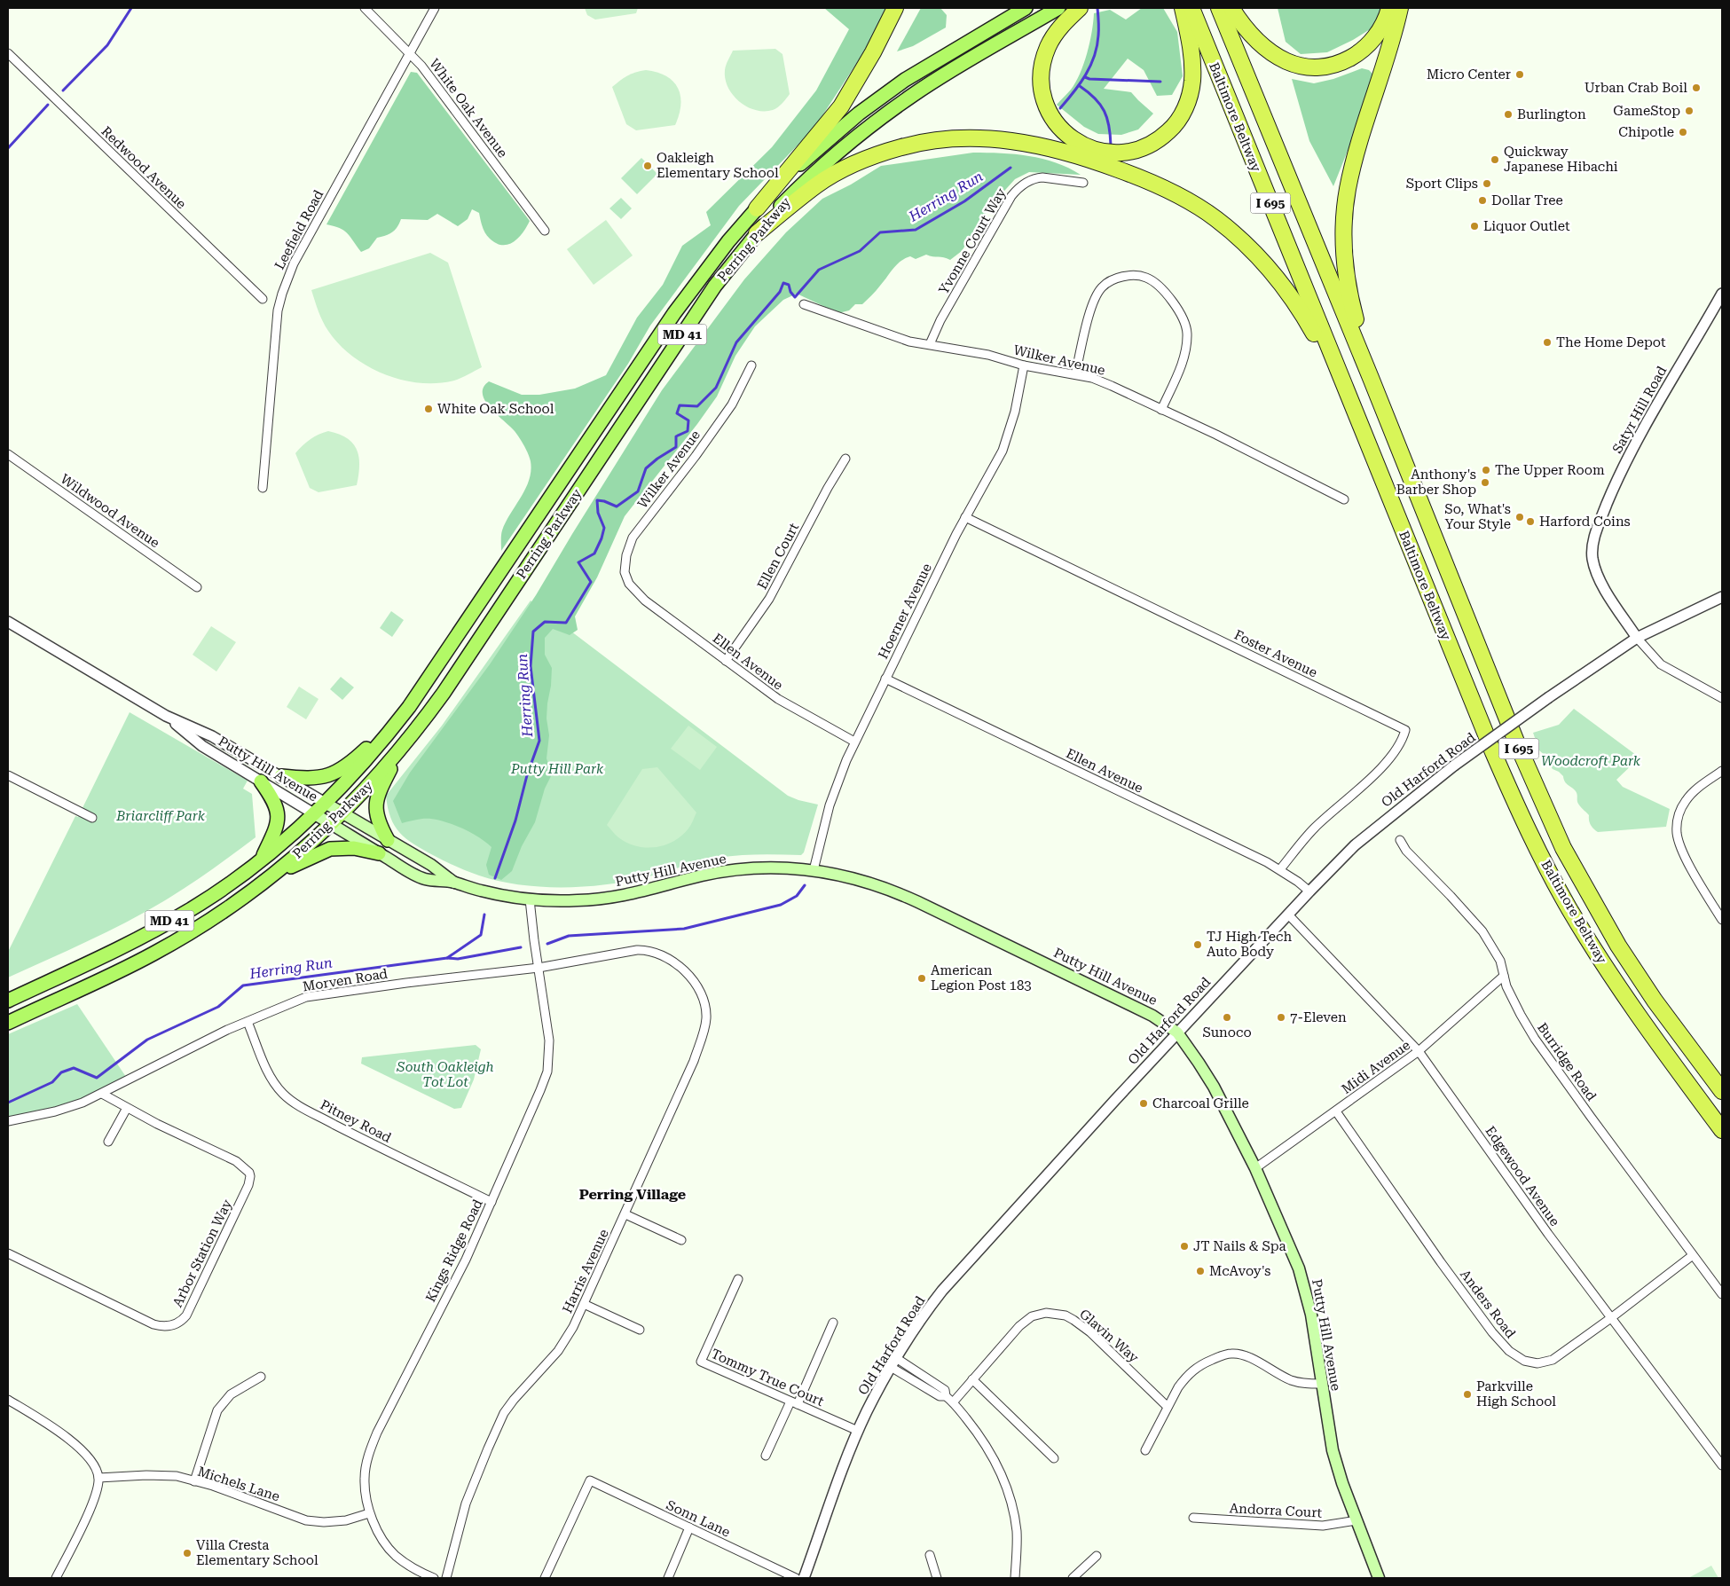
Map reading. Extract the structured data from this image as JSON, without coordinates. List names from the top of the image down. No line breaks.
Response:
{"streets":{"highway":["Baltimore Beltway","I 695"],"main road":["Perring Parkway","MD 41","Putty Hill Avenue"],"street":["White Oak Avenue","Redwood Avenue","Leefield Road","Yvonne Court Way","Wilker Avenue","Satyr Hill Road","Wildwood Avenue","Ellen Court","Hoerner Avenue","Foster Avenue","Ellen Avenue","Old Harford Road","Morven Road","Burridge Road","Midi Avenue","Pitney Road","Edgewood Avenue","Kings Ridge Road","Arbor Station Way","Harris Avenue","Anders Road","Glavin Way","Tommy True Court","Michels Lane","Andorra Court","Sonn Lane"]},"crossings":[["White Oak Avenue","Leefield Road"],["Perring Parkway","Putty Hill Avenue"],["Yvonne Court Way","Wilker Avenue"],["Wilker Avenue","Hoerner Avenue"],["Wilker Avenue","Ellen Avenue"],["Satyr Hill Road","Old Harford Road"],["Ellen Court","Ellen Avenue"],["Hoerner Avenue","Foster Avenue"],["Hoerner Avenue","Ellen Avenue"],["Hoerner Avenue","Putty Hill Avenue"],["Foster Avenue","Ellen Avenue"],["Ellen Avenue","Old Harford Road"],["Putty Hill Avenue","Old Harford Road"],["Putty Hill Avenue","Midi Avenue"],["Putty Hill Avenue","Kings Ridge Road"],["Putty Hill Avenue","Andorra Court"],["Old Harford Road","Edgewood Avenue"],["Old Harford Road","Tommy True Court"],["Morven Road","Pitney Road"],["Morven Road","Kings Ridge Road"],["Morven Road","Arbor Station Way"],["Morven Road","Harris Avenue"],["Burridge Road","Midi Avenue"],["Burridge Road","Anders Road"],["Midi Avenue","Edgewood Avenue"],["Midi Avenue","Anders Road"],["Pitney Road","Kings Ridge Road"],["Edgewood Avenue","Anders Road"],["Kings Ridge Road","Michels Lane"]],"districts":["Perring Village"],"water":["Herring Run"],"parks":["Woodcroft Park","Putty Hill Park","Briarcliff Park","South Oakleigh Tot Lot"],"places":["Micro Center","Urban Crab Boil","GameStop","Burlington","Chipotle","Quickway Japanese Hibachi","Oakleigh Elementary School","Sport Clips","Dollar Tree","Liquor Outlet","The Home Depot","White Oak School","The Upper Room","Anthony's Barber Shop","So, What's Your Style","Harford Coins","TJ High Tech Auto Body","American Legion Post 183","Sunoco","7-Eleven","Charcoal Grille","JT Nails & Spa","McAvoy's","Parkville High School","Villa Cresta Elementary School"]}
